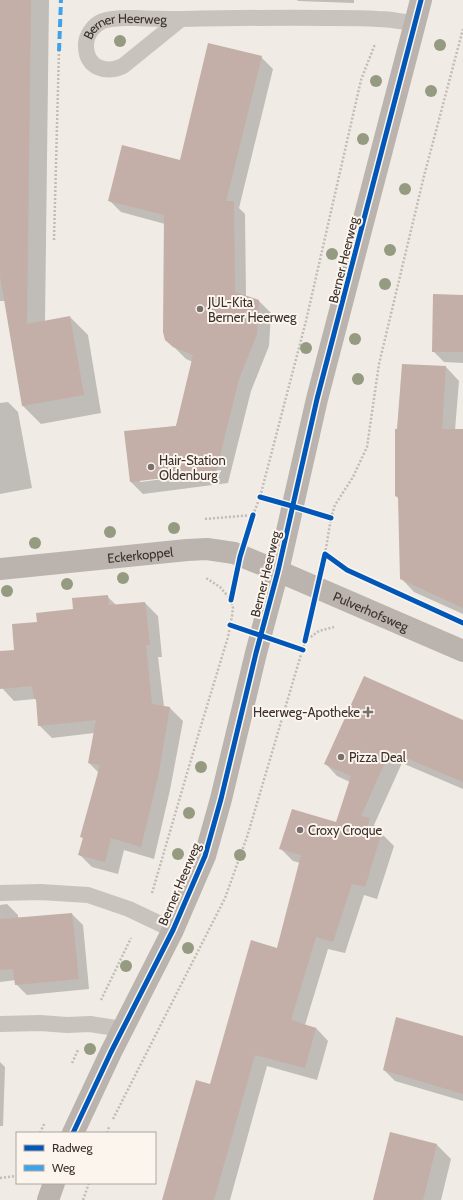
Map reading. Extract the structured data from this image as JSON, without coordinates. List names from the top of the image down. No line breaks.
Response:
{"streets":{"street":["Berner Heerweg","Eckerkoppel","Pulverhofsweg"]},"crossings":[["Berner Heerweg","Eckerkoppel"],["Berner Heerweg","Pulverhofsweg"],["Eckerkoppel","Pulverhofsweg"]],"places":{"other":["JUL-Kita Berner Heerweg","Hair-Station Oldenburg","Pizza Deal","Croxy Croque"],"health":["Heerweg-Apotheke"]},"legend":["Radweg","Weg"]}
